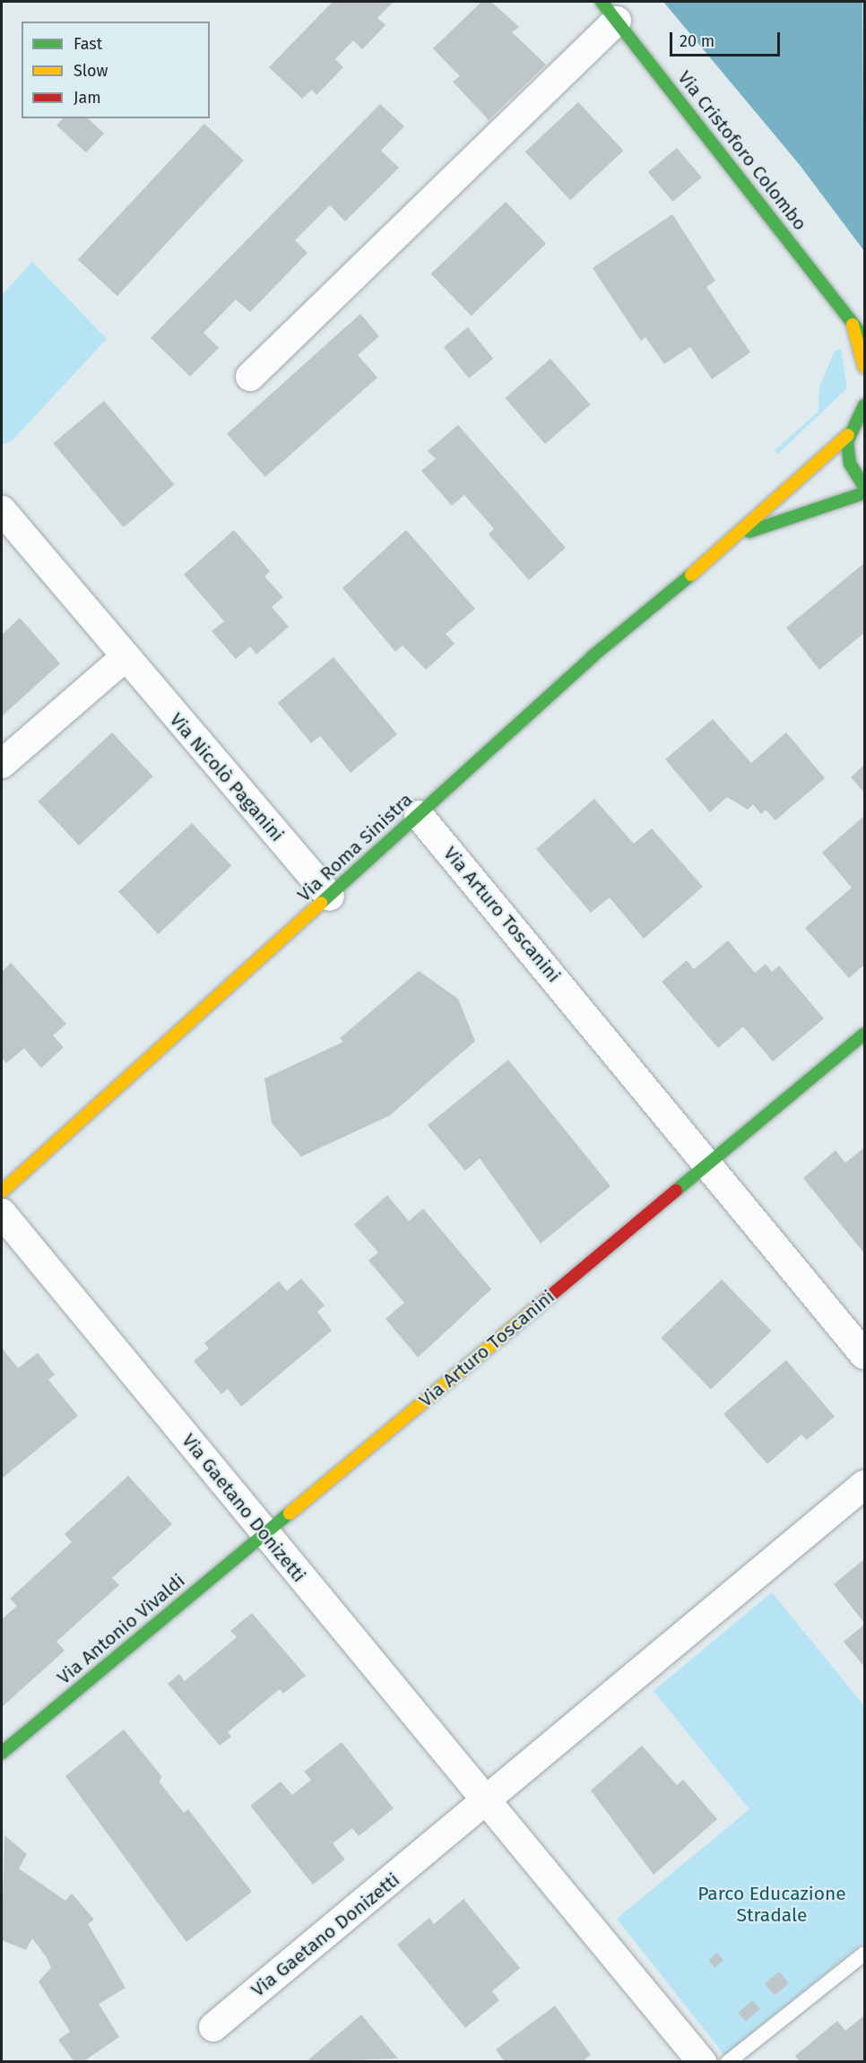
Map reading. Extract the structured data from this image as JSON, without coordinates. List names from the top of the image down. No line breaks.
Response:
{"streets":{"street":["Via Cristoforo Colombo","Via Nicolò Paganini","Via Roma Sinistra","Via Arturo Toscanini","Via Gaetano Donizetti","Via Antonio Vivaldi"]},"crossings":[["Via Nicolò Paganini","Via Roma Sinistra"],["Via Roma Sinistra","Via Arturo Toscanini"],["Via Arturo Toscanini","Via Gaetano Donizetti"],["Via Arturo Toscanini","Via Antonio Vivaldi"],["Via Gaetano Donizetti","Via Antonio Vivaldi"]],"parks":["Parco Educazione Stradale"],"legend":["Fast","Slow","Jam"],"scale_bar":"20 m"}
